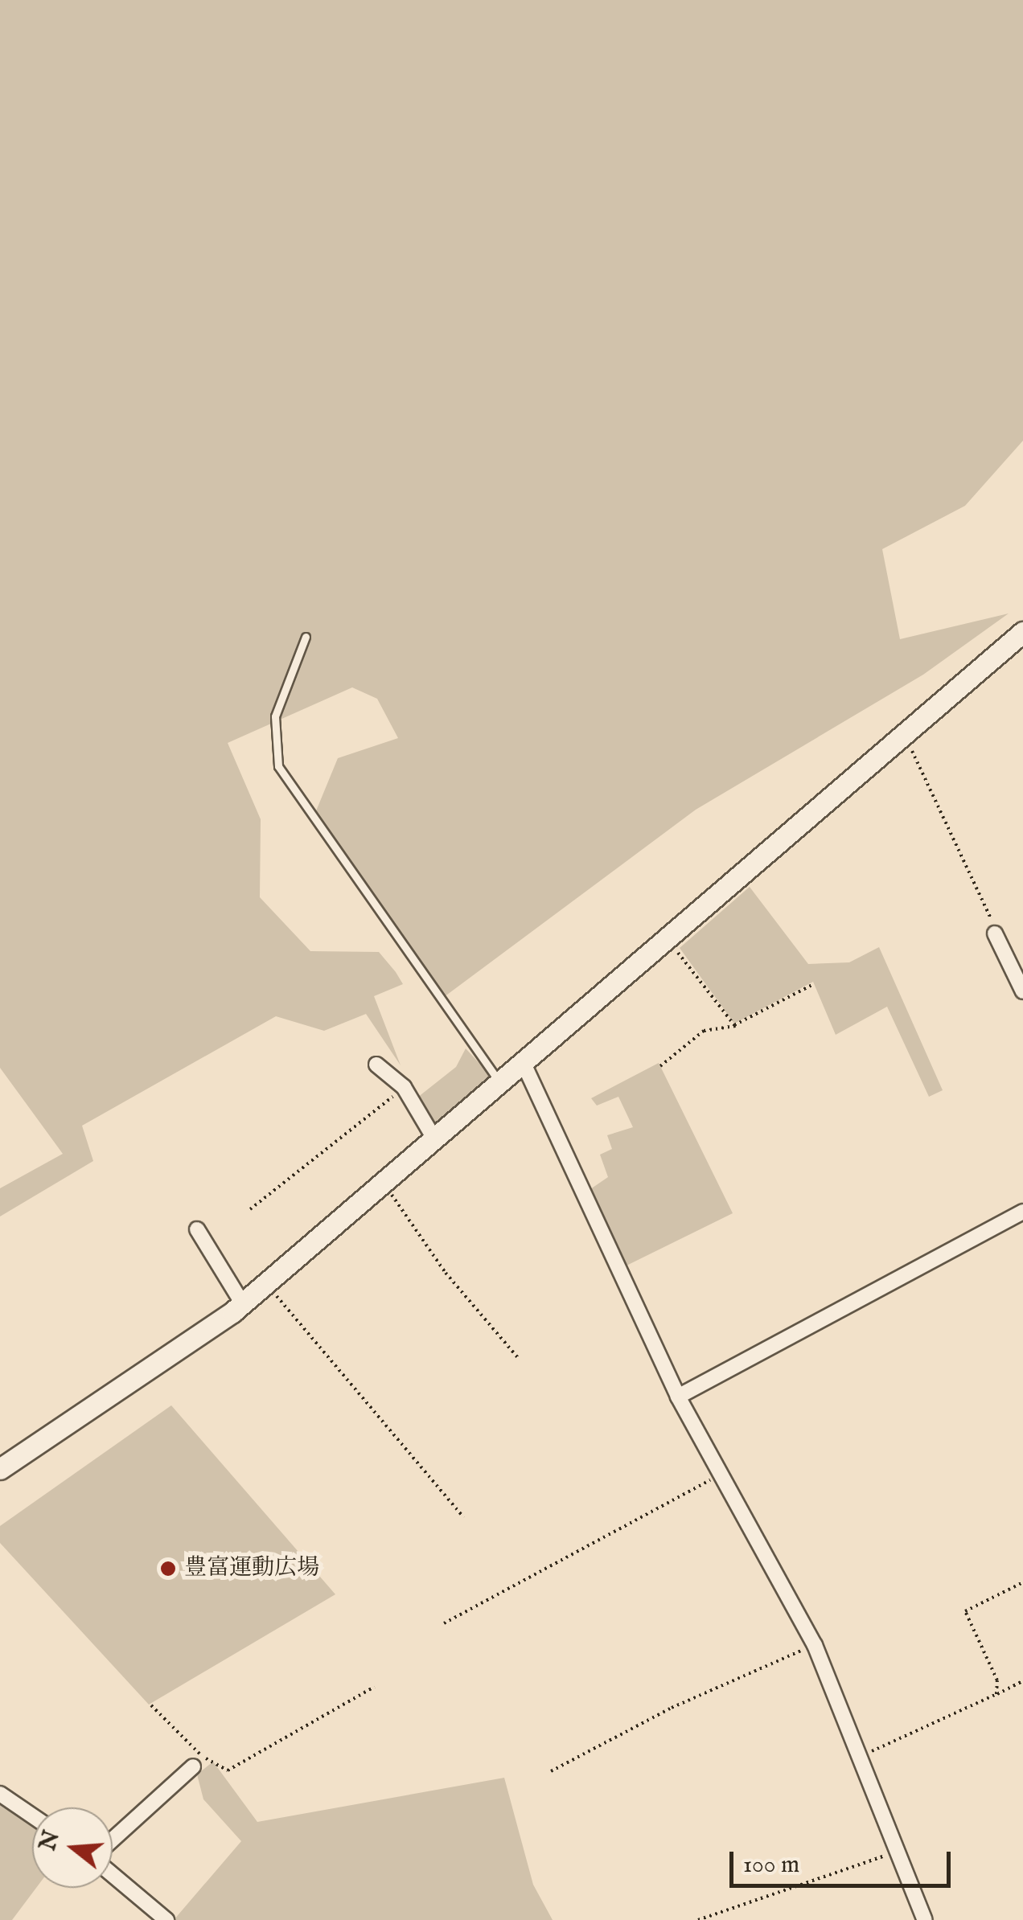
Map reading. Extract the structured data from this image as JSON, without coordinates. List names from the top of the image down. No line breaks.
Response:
{"places":["豊富運動広場"],"scale_bar":"100 m","north":"left"}
